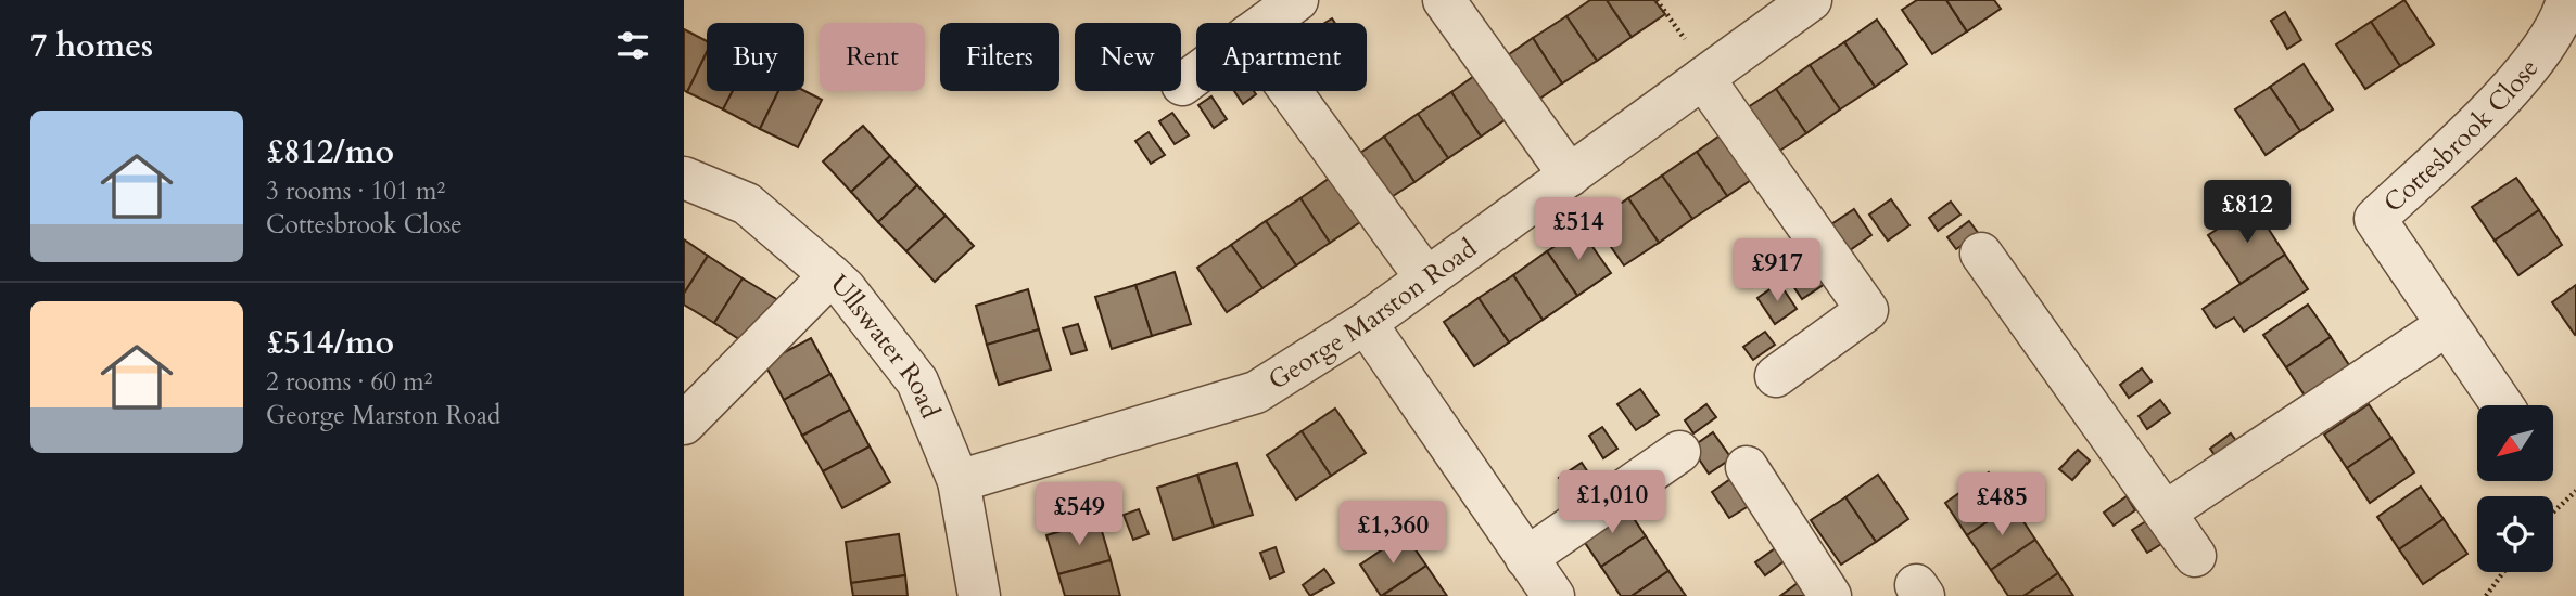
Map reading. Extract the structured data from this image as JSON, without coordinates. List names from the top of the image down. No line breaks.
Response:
{"streets":{"street":["Cottesbrook Close","George Marston Road","Ullswater Road"]},"crossings":[["George Marston Road","Ullswater Road"]],"north":"bottom left","page":{"heading":"7 homes","chip":["Buy","Rent","Filters","New","Apartment"],"list":[{"name":"£812/mo","note":"3 rooms · 101 m² · Cottesbrook Close"},{"name":"£514/mo","note":"2 rooms · 60 m² · George Marston Road"}],"price":["£812","£514","£917","£1,010","£485","£549","£1,360"]}}
